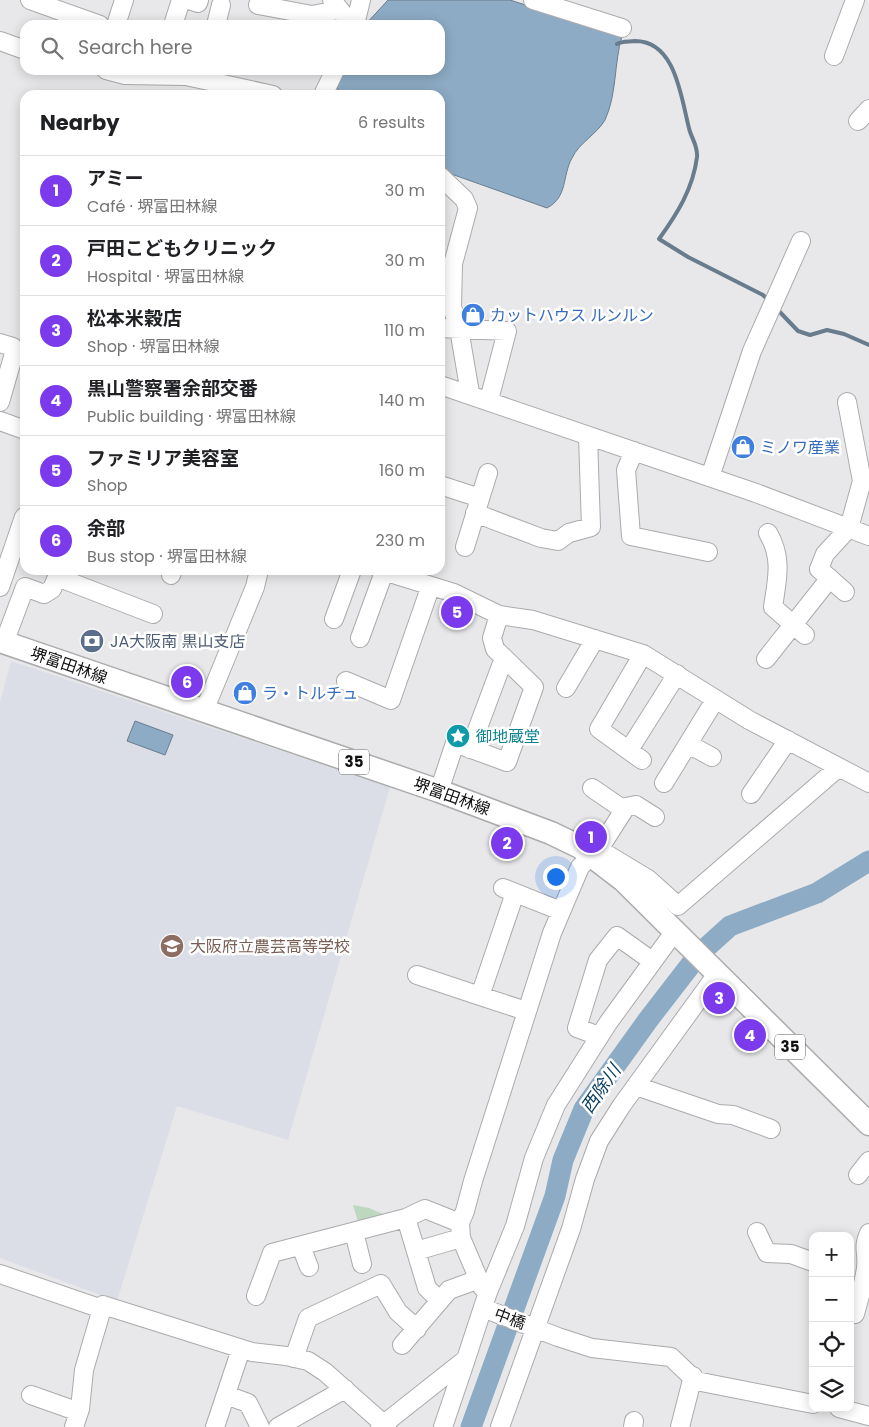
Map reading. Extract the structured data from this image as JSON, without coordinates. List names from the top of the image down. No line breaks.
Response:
{"streets":{"main road":["堺富田林線","35"],"street":["中橋"]},"water":["西除川"],"places":{"shop":["カットハウス ルンルン","ミノワ産業","ラ・トルチュ"],"bank":["JA大阪南 黒山支店"],"place":["御地蔵堂"],"school or university":["大阪府立農芸高等学校"]},"page":{"search":"Search here","heading":["Nearby","6 results"],"list":[{"mark":"1","name":"アミー","note":"Café · 堺富田林線","value":"30 m"},{"mark":"2","name":"戸田こどもクリニック","note":"Hospital · 堺富田林線","value":"30 m"},{"mark":"3","name":"松本米穀店","note":"Shop · 堺富田林線","value":"110 m"},{"mark":"4","name":"黒山警察署余部交番","note":"Public building · 堺富田林線","value":"140 m"},{"mark":"5","name":"ファミリア美容室","note":"Shop","value":"160 m"},{"mark":"6","name":"余部","note":"Bus stop · 堺富田林線","value":"230 m"}],"pins":["5","6","1","2","3","4"],"map_buttons":["+","−"]}}
